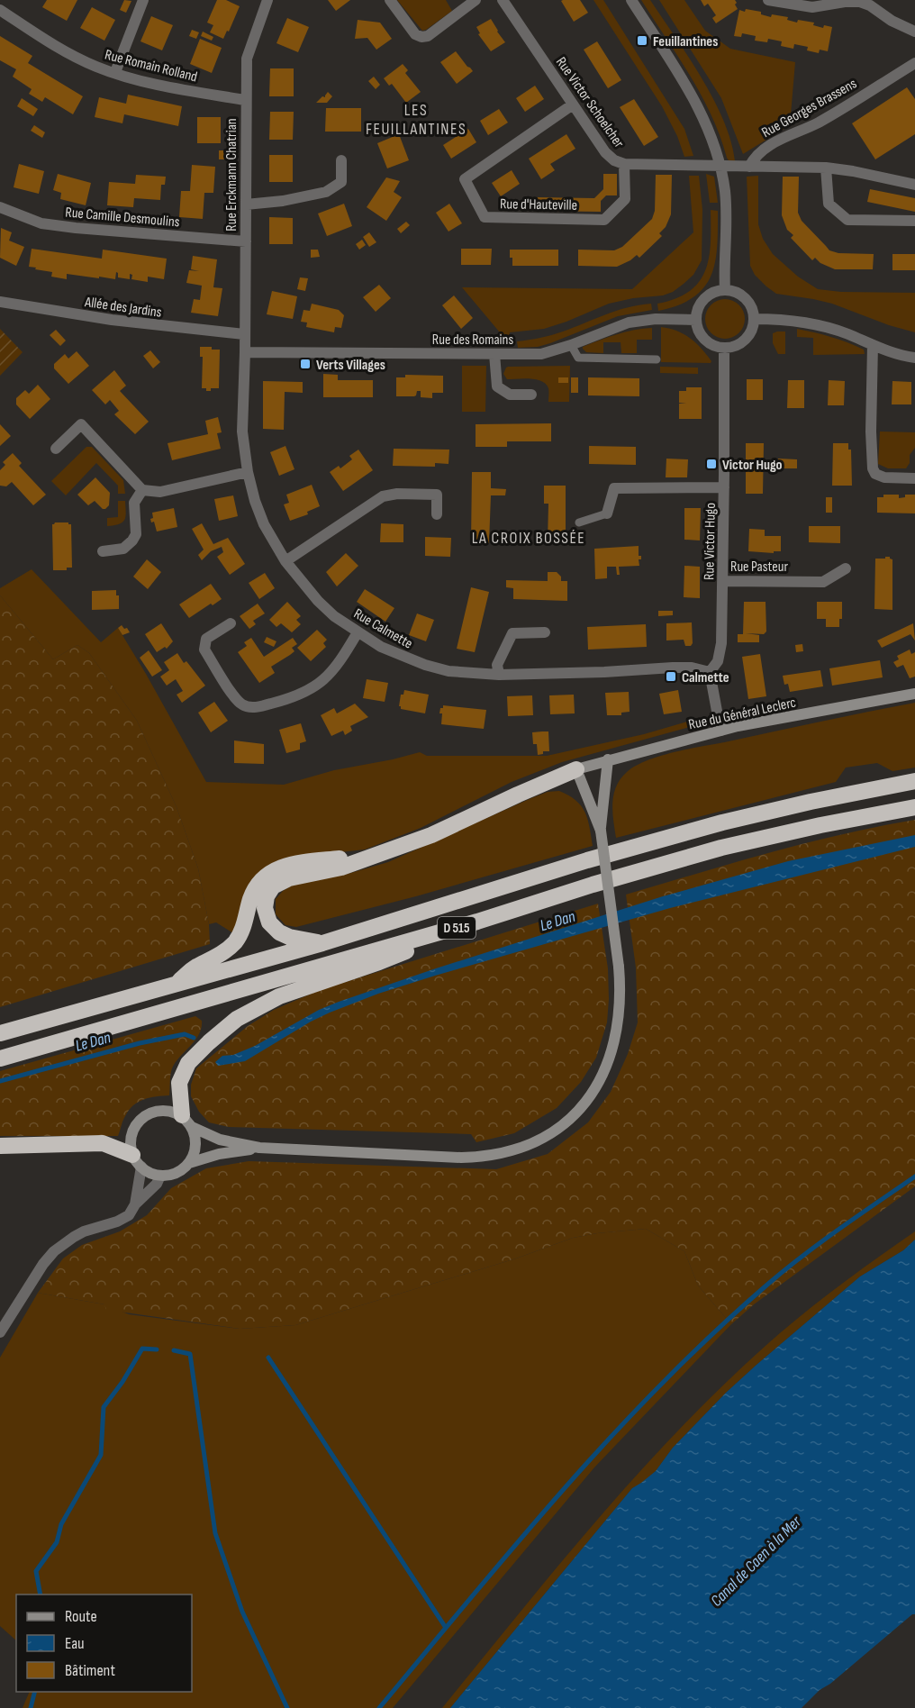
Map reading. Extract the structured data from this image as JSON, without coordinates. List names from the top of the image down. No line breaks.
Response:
{"streets":{"highway":["D 515"],"street":["Rue Romain Rolland","Rue Victor Schoelcher","Rue Georges Brassens","Rue Erckmann Chatrian","Rue d'Hauteville","Rue Camille Desmoulins","Allée des Jardins","Rue des Romains","Rue Victor Hugo","Rue Pasteur","Rue Calmette","Rue du Général Leclerc"]},"crossings":[["Rue Romain Rolland","Rue Erckmann Chatrian"],["Rue Victor Schoelcher","Rue Georges Brassens"],["Rue Victor Schoelcher","Rue d'Hauteville"],["Rue Erckmann Chatrian","Rue Camille Desmoulins"],["Rue Erckmann Chatrian","Allée des Jardins"],["Rue Erckmann Chatrian","Rue des Romains"],["Rue Erckmann Chatrian","Rue Calmette"],["Rue des Romains","Rue Victor Hugo"],["Rue des Romains","Rue Calmette"],["Rue Victor Hugo","Rue Pasteur"],["Rue Victor Hugo","Rue Calmette"]],"districts":["LES FEUILLANTINES","LA CROIX BOSSÉE"],"water":["Le Dan","Canal de Caen à la Mer"],"places":{"transit":["Feuillantines","Verts Villages","Victor Hugo","Calmette"]},"legend":["Route","Eau","Bâtiment"]}
